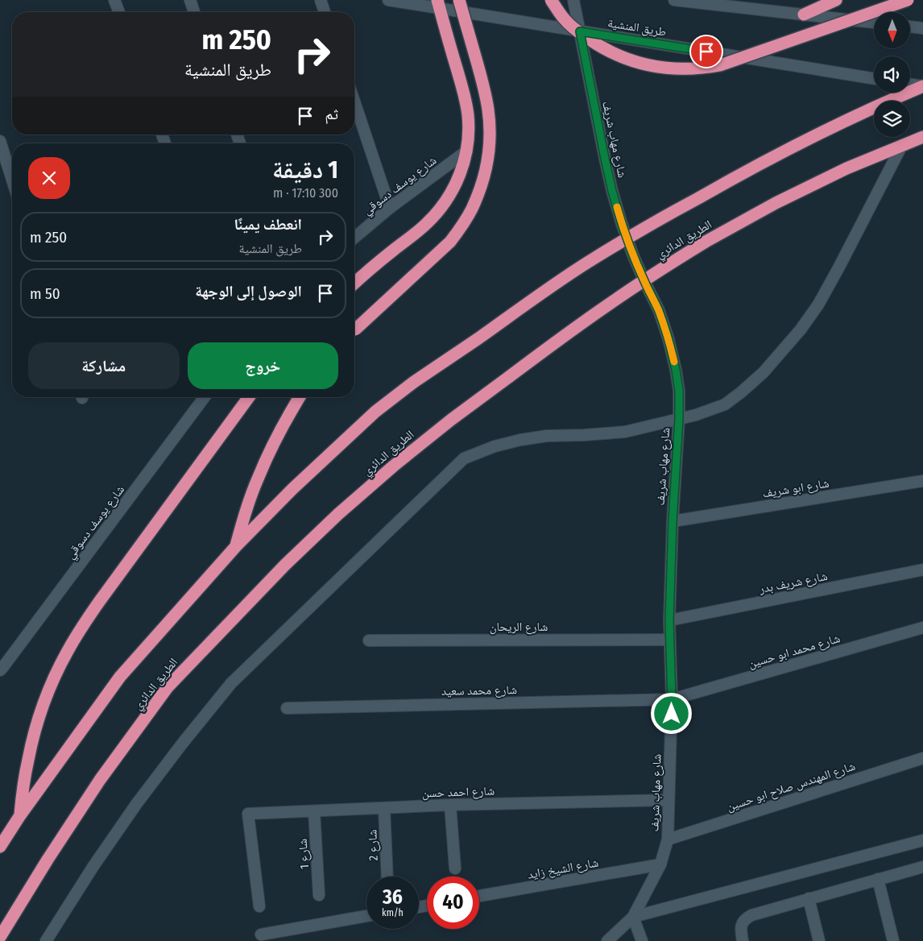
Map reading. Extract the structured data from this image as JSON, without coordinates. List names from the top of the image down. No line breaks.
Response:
{"streets":{"highway":["الطريق الدائري"],"street":["طريق المنشية","شارع مهاب شريف","شارع يوسف دسوقي","شارع ابو شريف","شارع شريف بدر","شارع الريحان","شارع محمد ابو حسين","شارع محمد سعيد","شارع المهندس صلاح ابو حسين","شارع احمد حسن","شارع 2","شارع 1","شارع الشيخ زايد"]},"crossings":[["طريق المنشية","شارع مهاب شريف"],["شارع مهاب شريف","شارع ابو شريف"],["شارع مهاب شريف","شارع شريف بدر"],["شارع مهاب شريف","شارع الريحان"],["شارع مهاب شريف","شارع محمد ابو حسين"],["شارع مهاب شريف","شارع محمد سعيد"],["شارع مهاب شريف","شارع المهندس صلاح ابو حسين"],["شارع مهاب شريف","شارع احمد حسن"],["شارع مهاب شريف","شارع الشيخ زايد"],["شارع محمد ابو حسين","شارع محمد سعيد"],["شارع احمد حسن","شارع 2"],["شارع احمد حسن","شارع 1"]],"north":"bottom","page":{"turn":["250 m","طريق المنشية"],"then":"ثم","heading":["1 دقيقة","300 m · 17:10"],"list":[{"name":"انعطف يمينًا","note":"طريق المنشية","value":"250 m"},{"name":"الوصول إلى الوجهة","value":"50 m"}],"buttons":["خروج","مشاركة"],"speed":"36 km/h","limit":"40"}}
